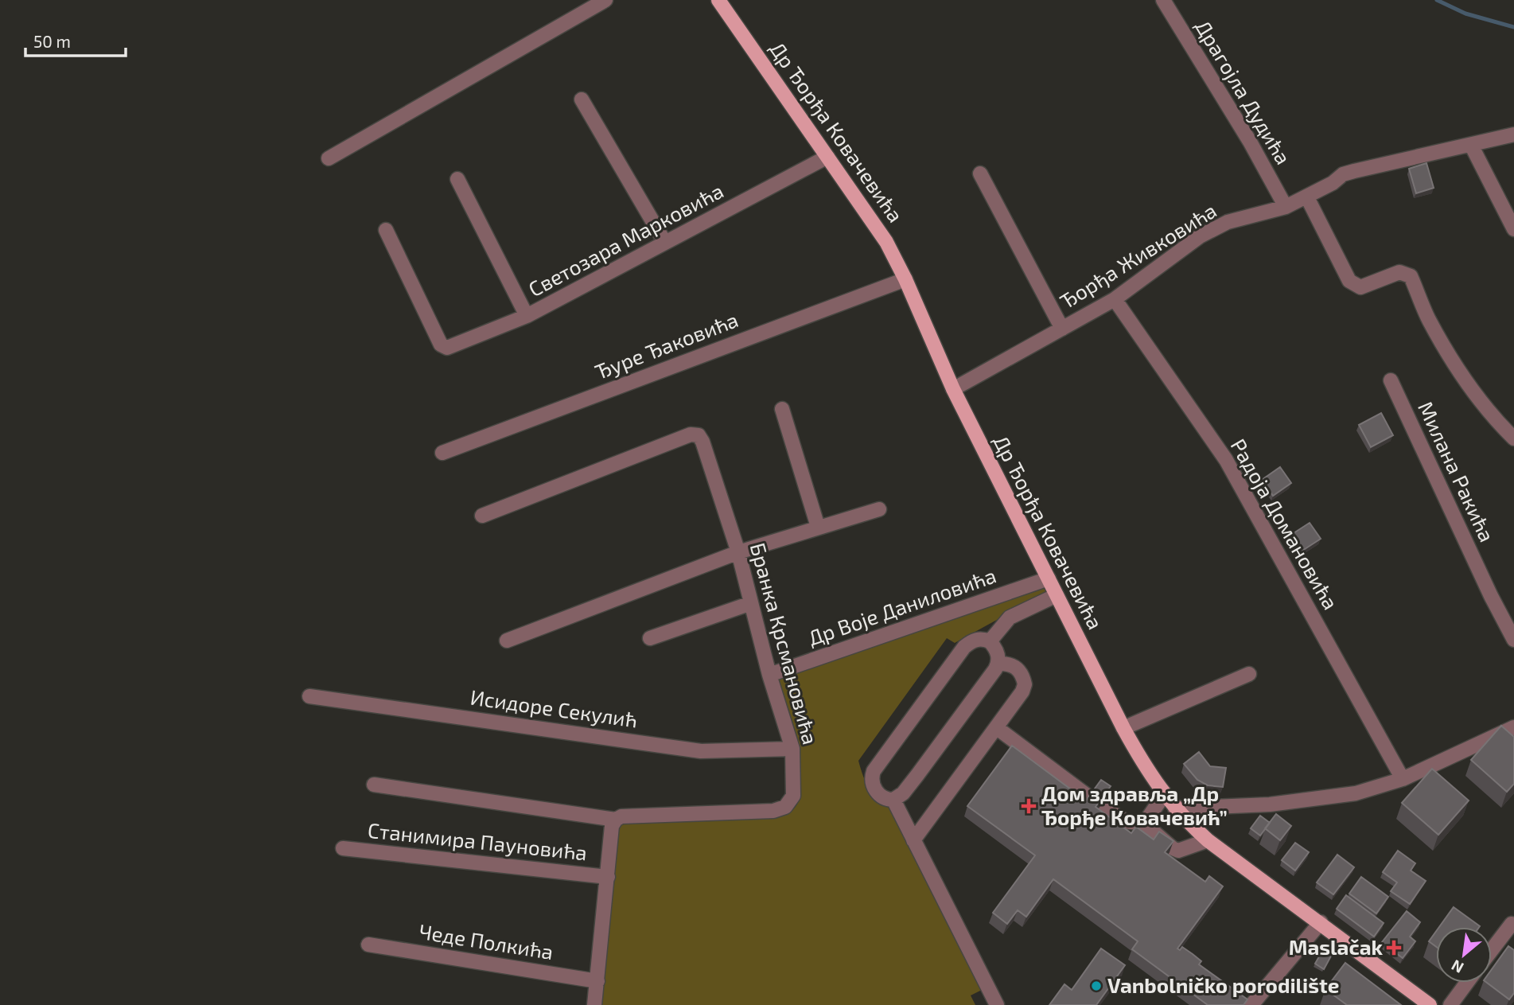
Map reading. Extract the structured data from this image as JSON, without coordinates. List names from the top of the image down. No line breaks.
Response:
{"streets":{"main road":["Др Ђорђа Ковачевића"],"street":["Драгојла Дудића","Светозара Марковића","Ђорђа Живковића","Ђуре Ђаковића","Милана Ракића","Радоја Домановића","Др Воје Даниловића","Бранка Крсмановића","Исидоре Секулић","Станимира Пауновића","Чеде Полкића"]},"crossings":[["Драгојла Дудића","Ђорђа Живковића"],["Др Ђорђа Ковачевића","Светозара Марковића"],["Др Ђорђа Ковачевића","Ђорђа Живковића"],["Др Ђорђа Ковачевића","Ђуре Ђаковића"],["Др Ђорђа Ковачевића","Др Воје Даниловића"],["Ђорђа Живковића","Радоја Домановића"],["Др Воје Даниловића","Бранка Крсмановића"],["Бранка Крсмановића","Исидоре Секулић"]],"places":{"health":["Дом здравља „Др Ђорђе Ковачевић”","Maslačak"],"other":["Vanbolničko porodilište"]},"scale_bar":"50 m","north":"bottom left"}
